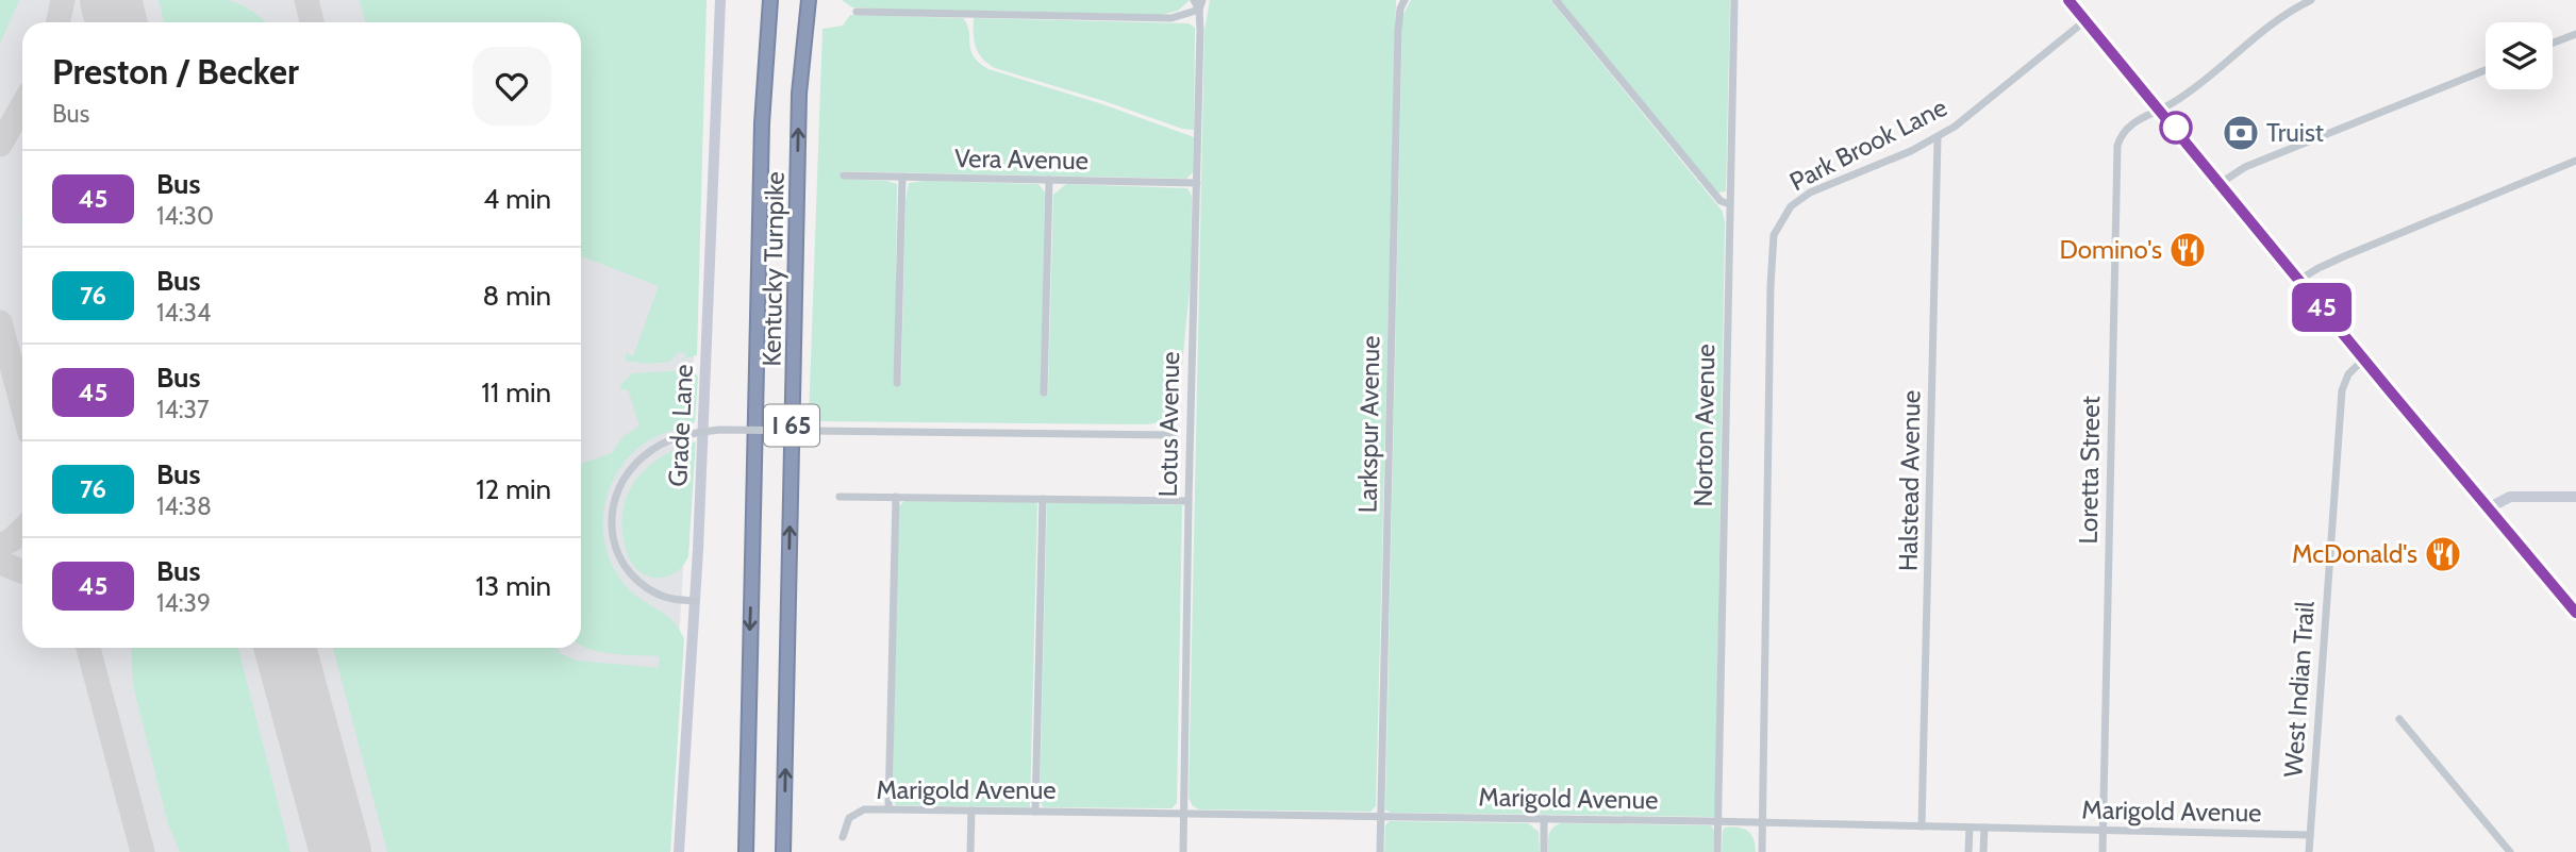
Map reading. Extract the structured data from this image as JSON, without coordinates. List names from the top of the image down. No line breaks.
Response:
{"streets":{"highway":["Kentucky Turnpike","I 65"],"main road":["Grade Lane"],"street":["Park Brook Lane","Vera Avenue","Lotus Avenue","Larkspur Avenue","Norton Avenue","Loretta Street","Halstead Avenue","West Indian Trail","Marigold Avenue"]},"crossings":[["Park Brook Lane","Halstead Avenue"],["Park Brook Lane","Marigold Avenue"],["Vera Avenue","Lotus Avenue"],["Lotus Avenue","Marigold Avenue"],["Larkspur Avenue","Marigold Avenue"],["Norton Avenue","Marigold Avenue"],["Loretta Street","Marigold Avenue"],["Halstead Avenue","Marigold Avenue"],["West Indian Trail","Marigold Avenue"]],"places":{"bank":["Truist"],"restaurant":["Domino's","McDonald's"]},"lines":["bus line 45"],"page":{"on_map":"45","heading":["Preston / Becker","Bus"],"list":[{"mark":"45","name":"Bus","note":"14:30","value":"4 min"},{"mark":"76","name":"Bus","note":"14:34","value":"8 min"},{"mark":"45","name":"Bus","note":"14:37","value":"11 min"},{"mark":"76","name":"Bus","note":"14:38","value":"12 min"},{"mark":"45","name":"Bus","note":"14:39","value":"13 min"}]}}
